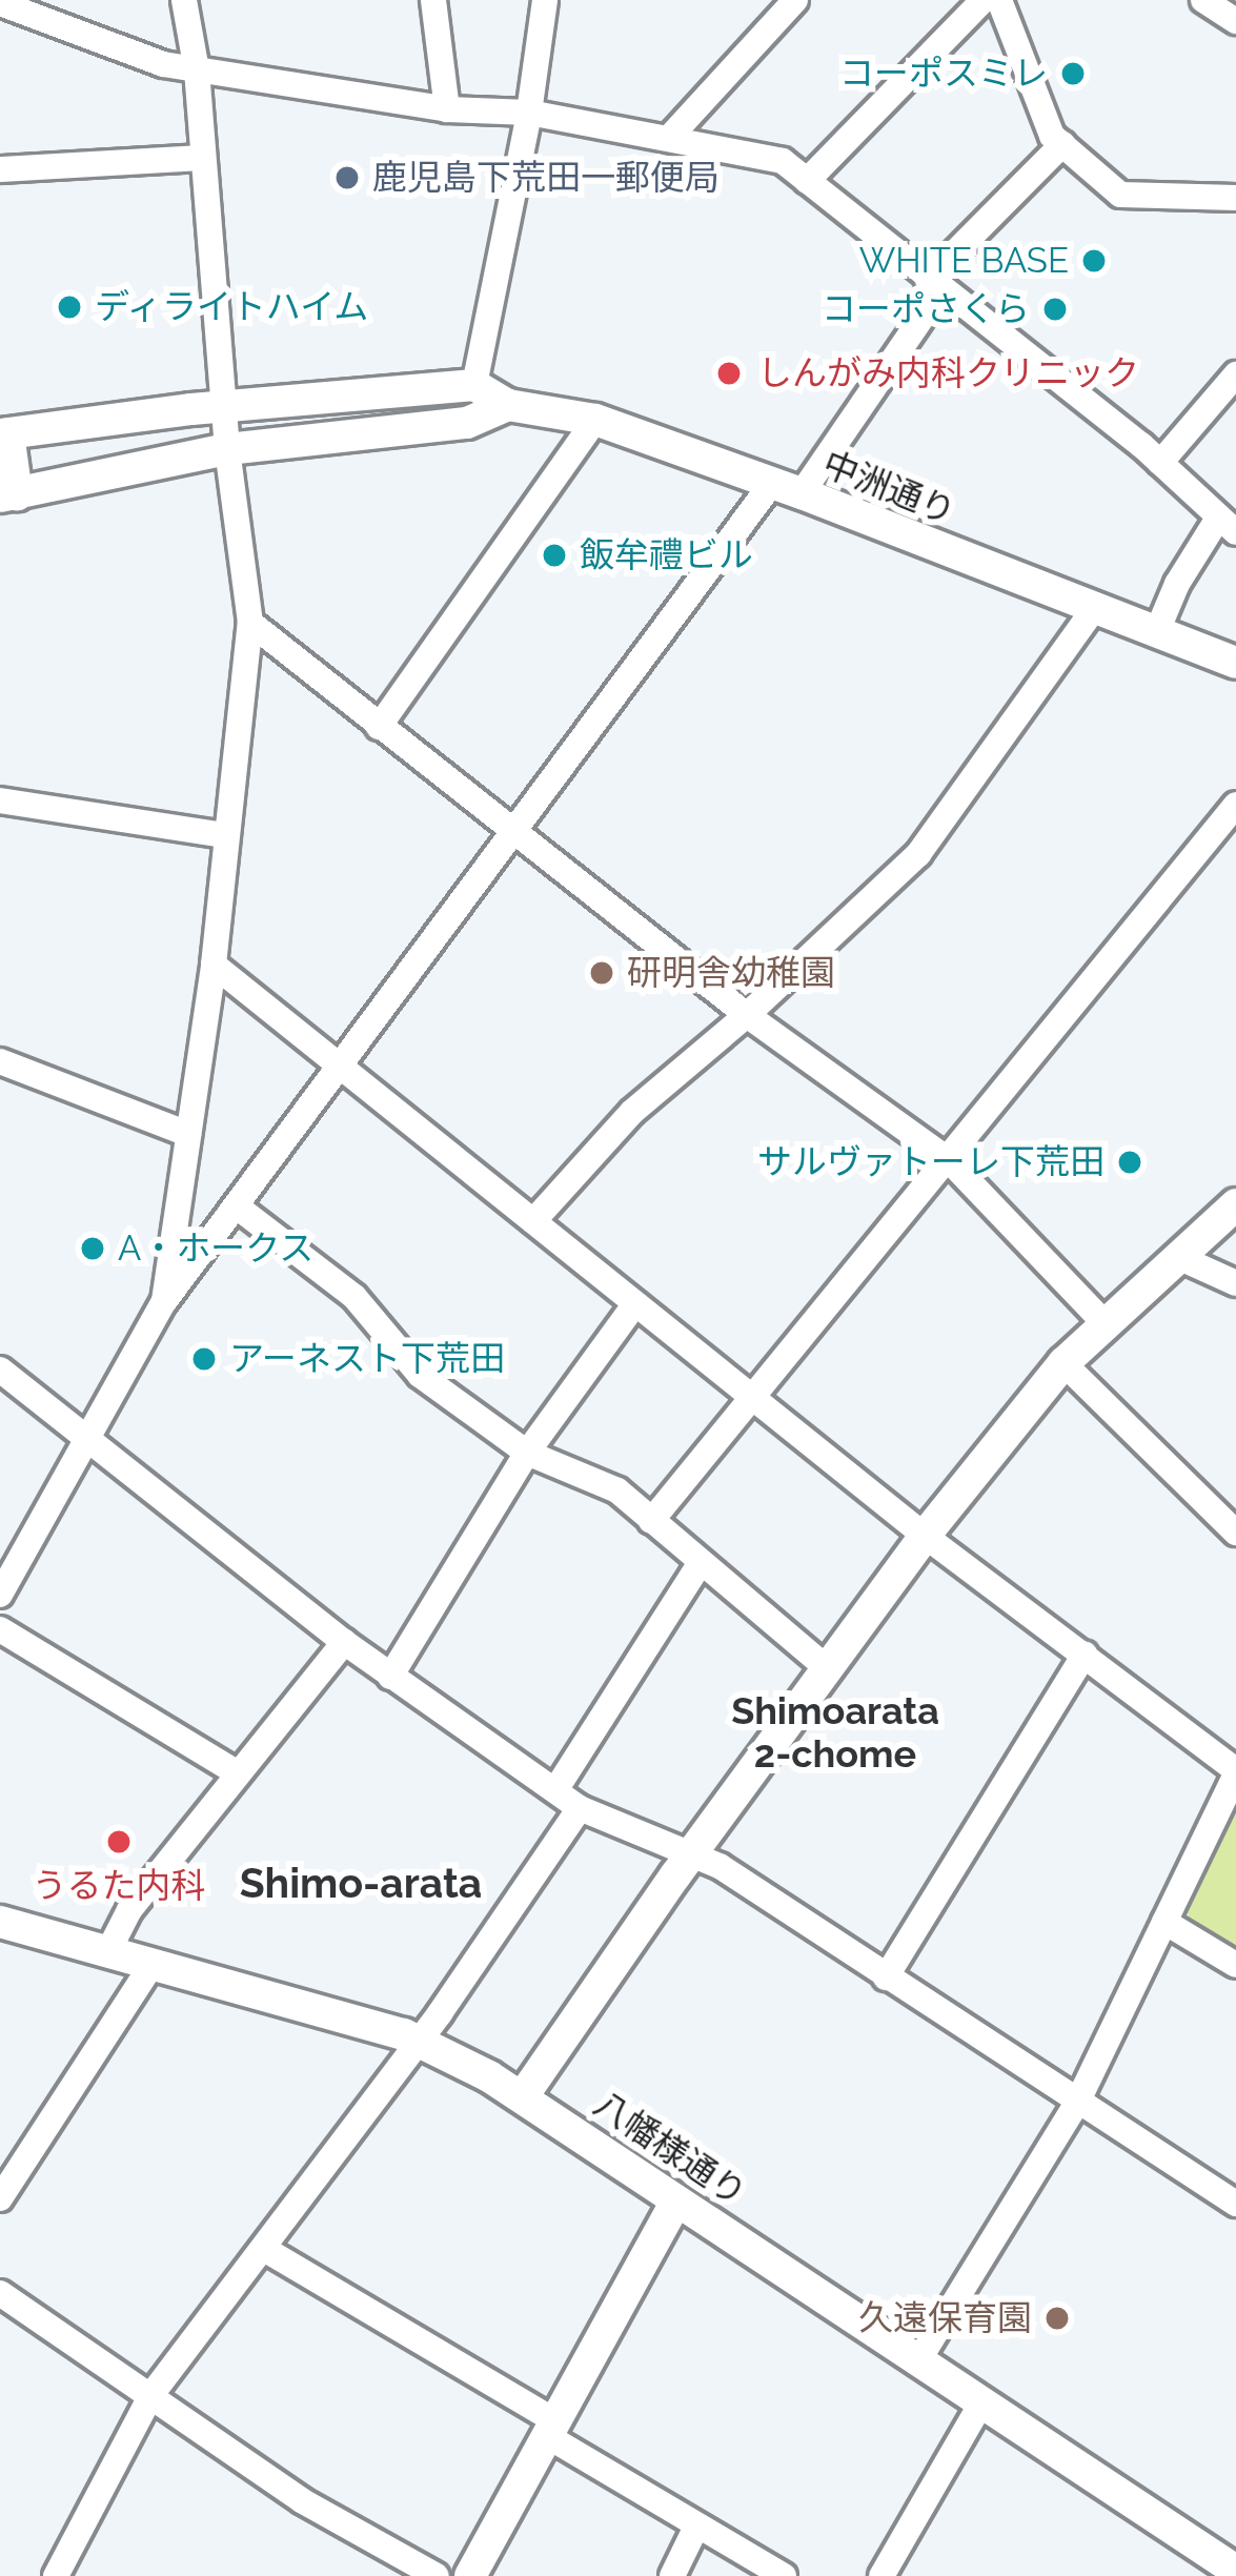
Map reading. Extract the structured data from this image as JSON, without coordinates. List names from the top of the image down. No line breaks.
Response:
{"streets":{"street":["中洲通り","八幡様通り"]},"districts":["Shimoarata 2-chome","Shimo-arata"],"places":["コーポスミレ","鹿児島下荒田一郵便局","WHITE BASE","ディライトハイム","コーポさくら","しんがみ内科クリニック","飯牟禮ビル","研明舎幼稚園","サルヴァトーレ下荒田","A・ホークス","アーネスト下荒田","うるた内科","久遠保育園"]}
